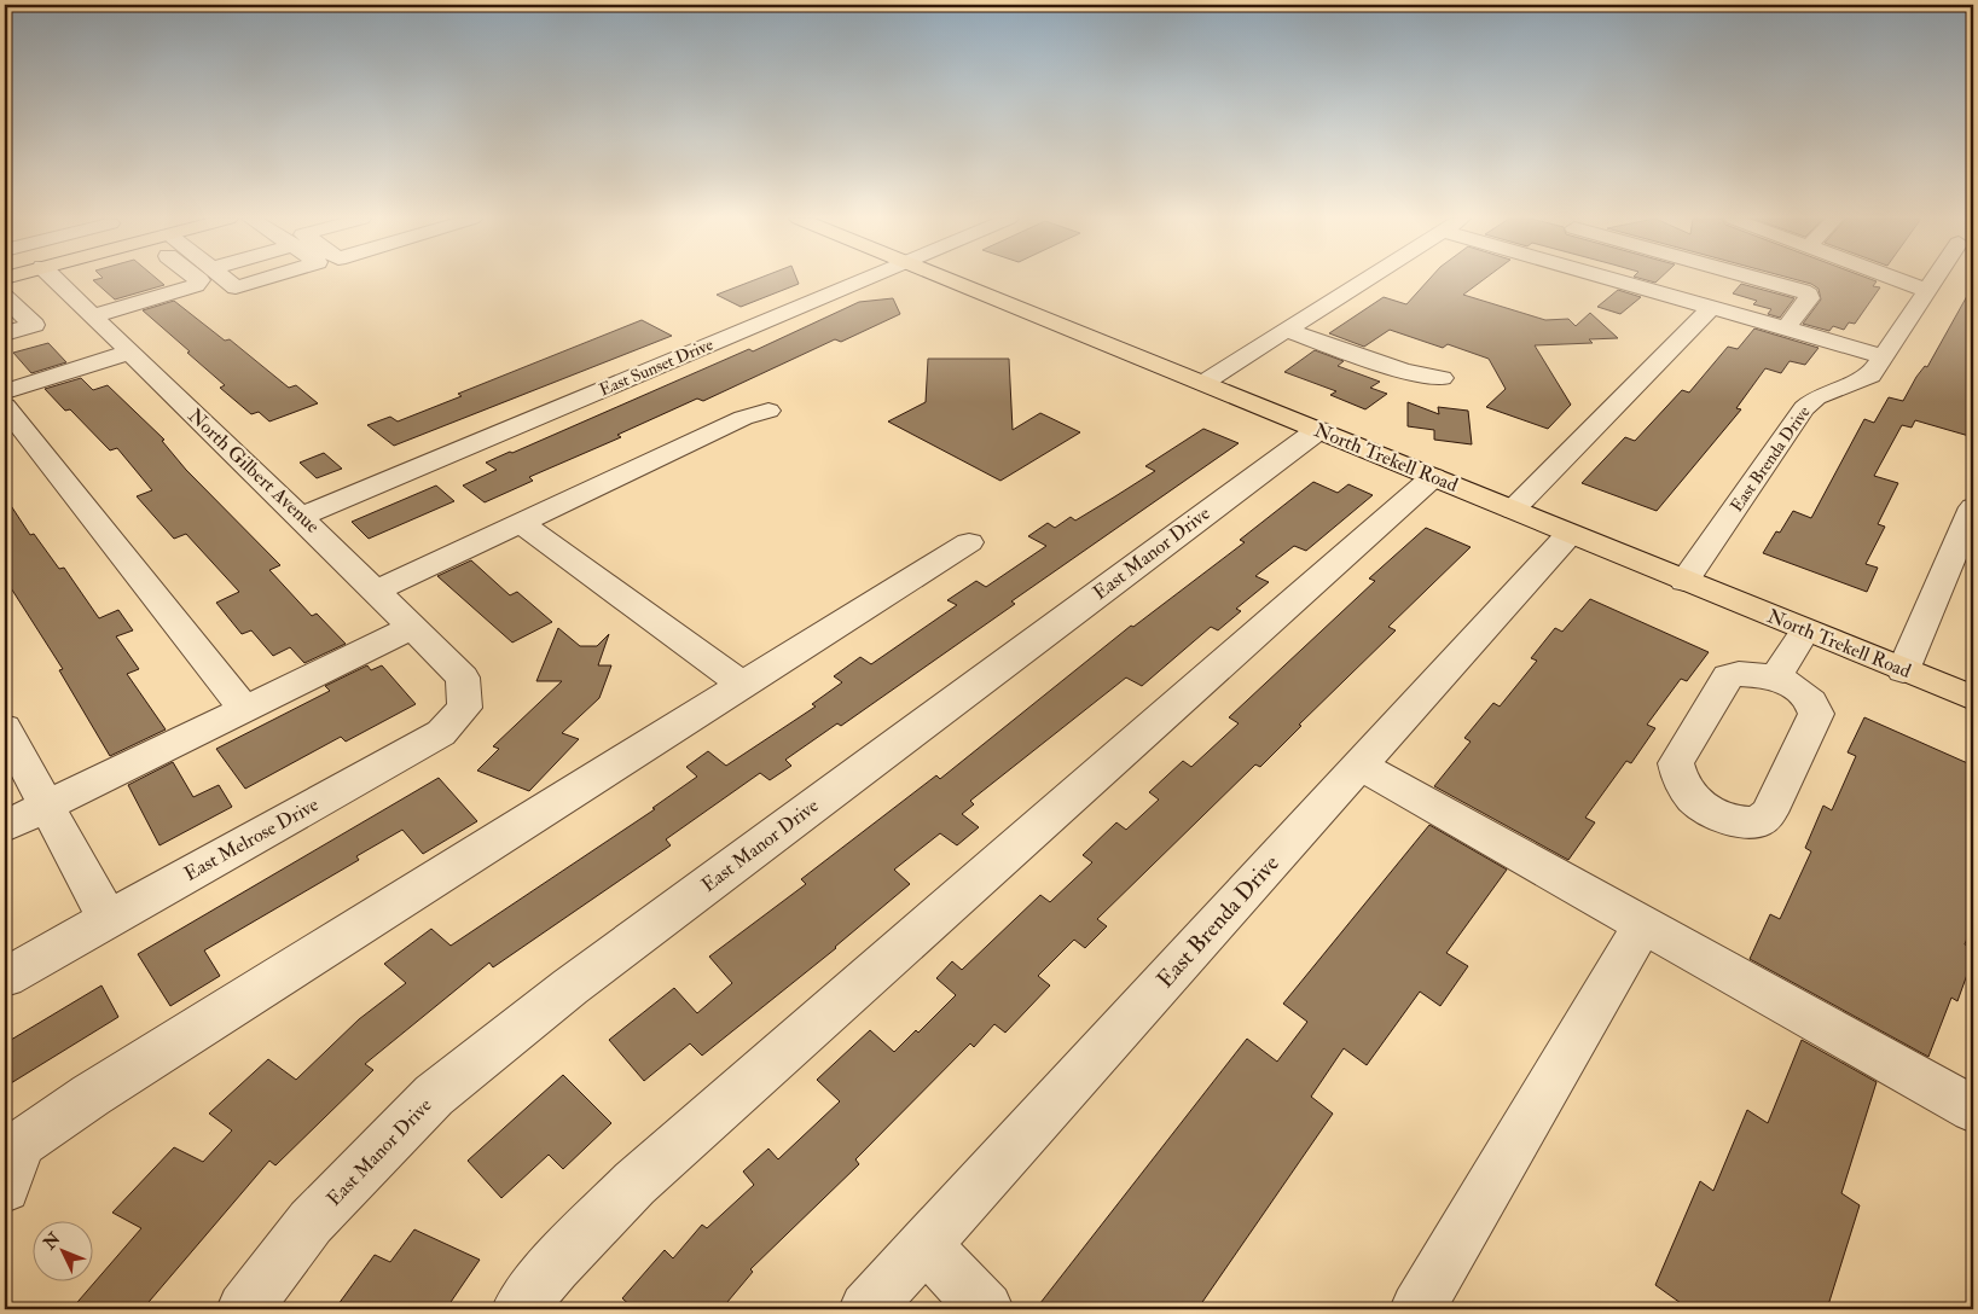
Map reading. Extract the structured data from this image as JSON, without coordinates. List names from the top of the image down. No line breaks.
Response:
{"streets":{"main road":["North Trekell Road"],"street":["East Sunset Drive","East Brenda Drive","North Gilbert Avenue","East Manor Drive","East Melrose Drive"]},"crossings":[["East Sunset Drive","North Gilbert Avenue"],["North Trekell Road","East Brenda Drive"],["North Trekell Road","East Manor Drive"],["North Gilbert Avenue","East Melrose Drive"]],"north":"top left"}
